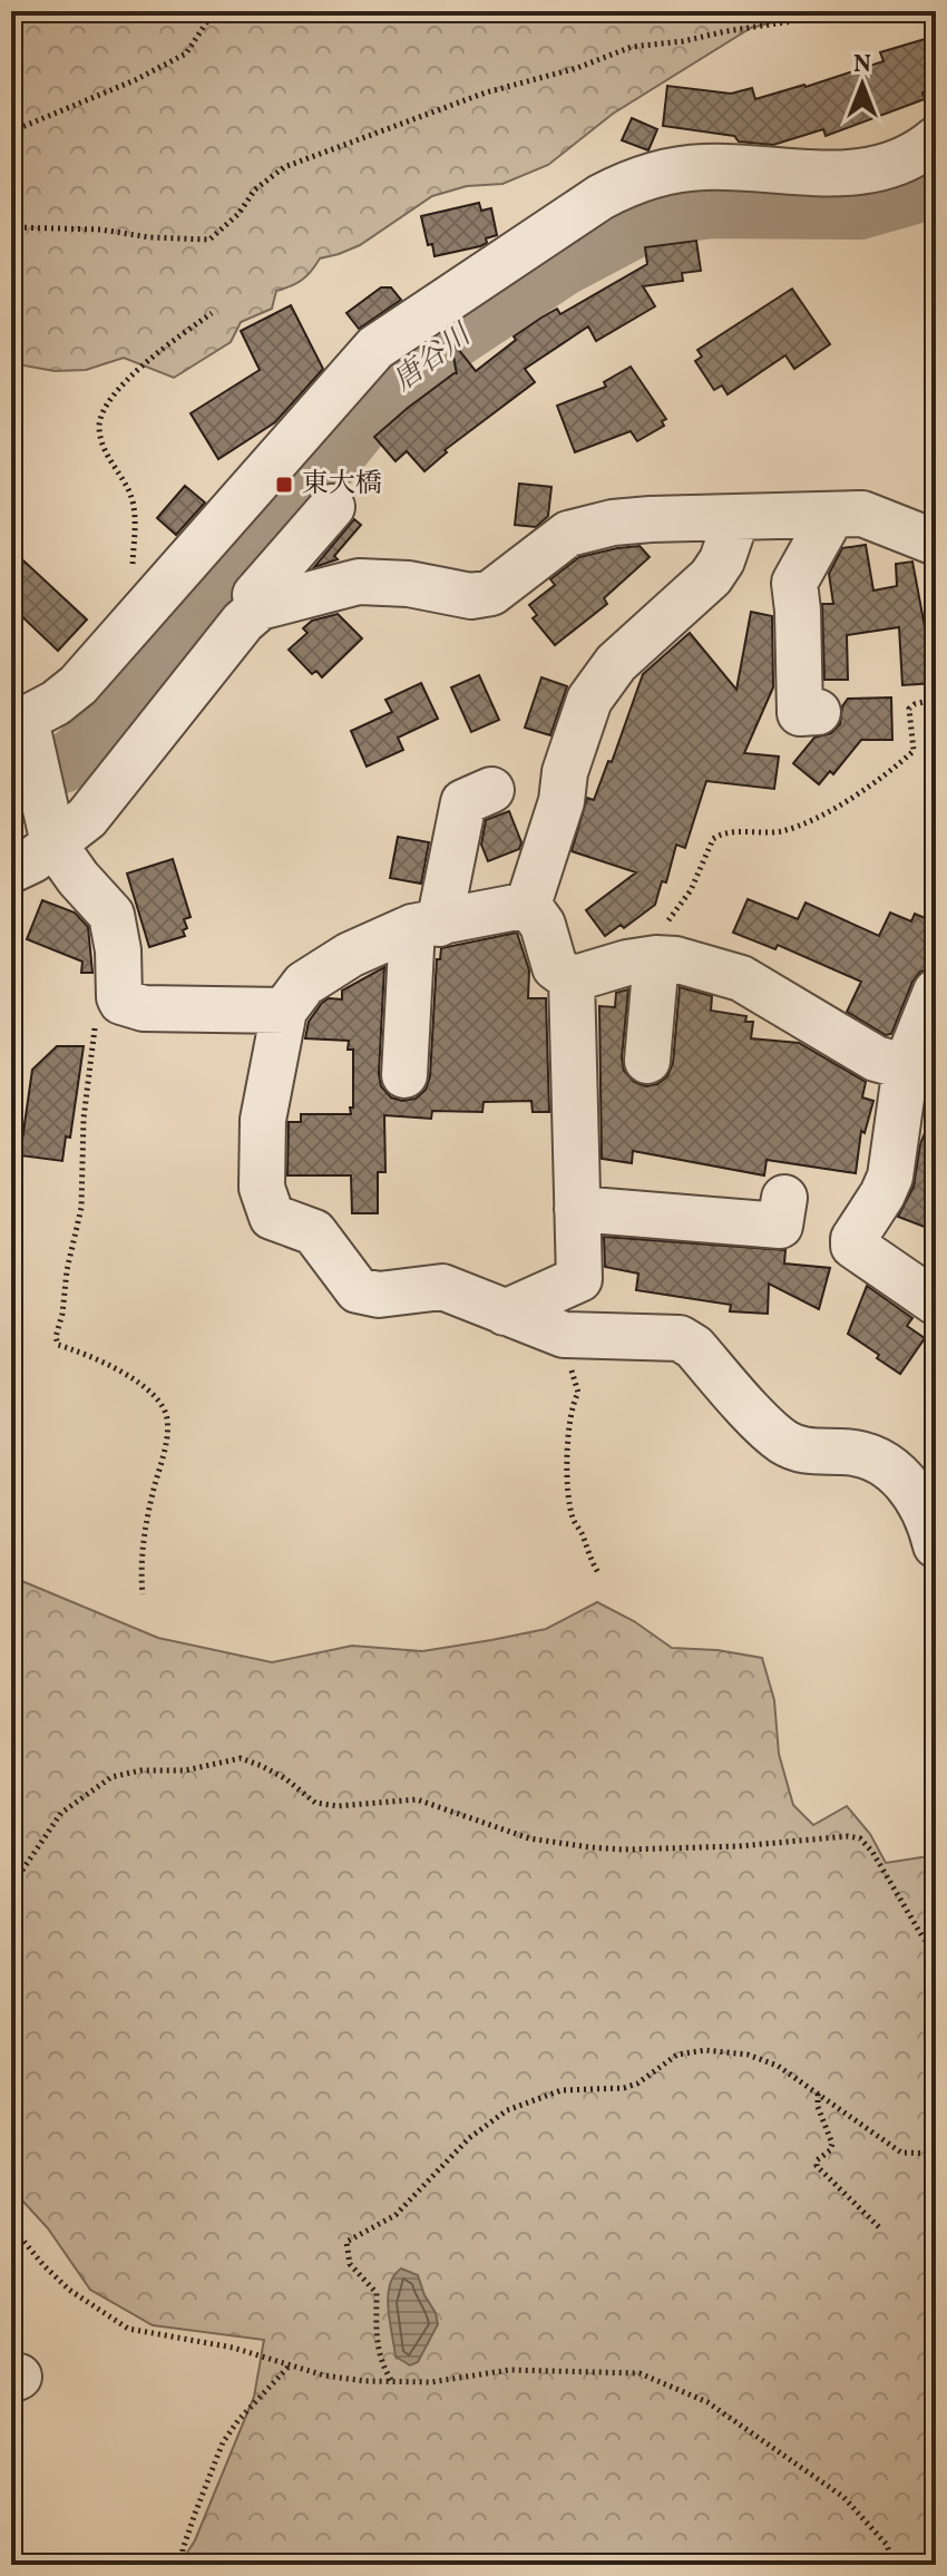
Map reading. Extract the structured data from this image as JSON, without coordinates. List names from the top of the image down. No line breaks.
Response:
{"water":["唐谷川"],"places":{"transit":["東大橋"]},"north":"top"}
